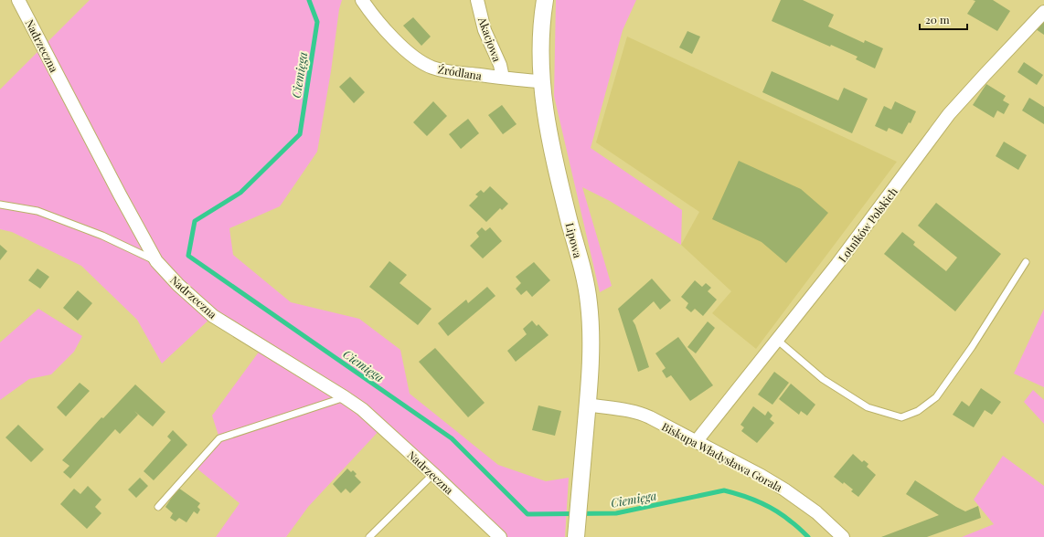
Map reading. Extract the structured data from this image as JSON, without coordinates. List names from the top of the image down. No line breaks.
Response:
{"streets":{"street":["Akacjowa","Nadrzeczna","Źródlana","Lotników Polskich","Lipowa","Biskupa Władysława Gorala"]},"crossings":[["Akacjowa","Źródlana"],["Źródlana","Lipowa"],["Lotników Polskich","Biskupa Władysława Gorala"],["Lipowa","Biskupa Władysława Gorala"]],"water":["Ciemięga"],"scale_bar":"20 m"}
